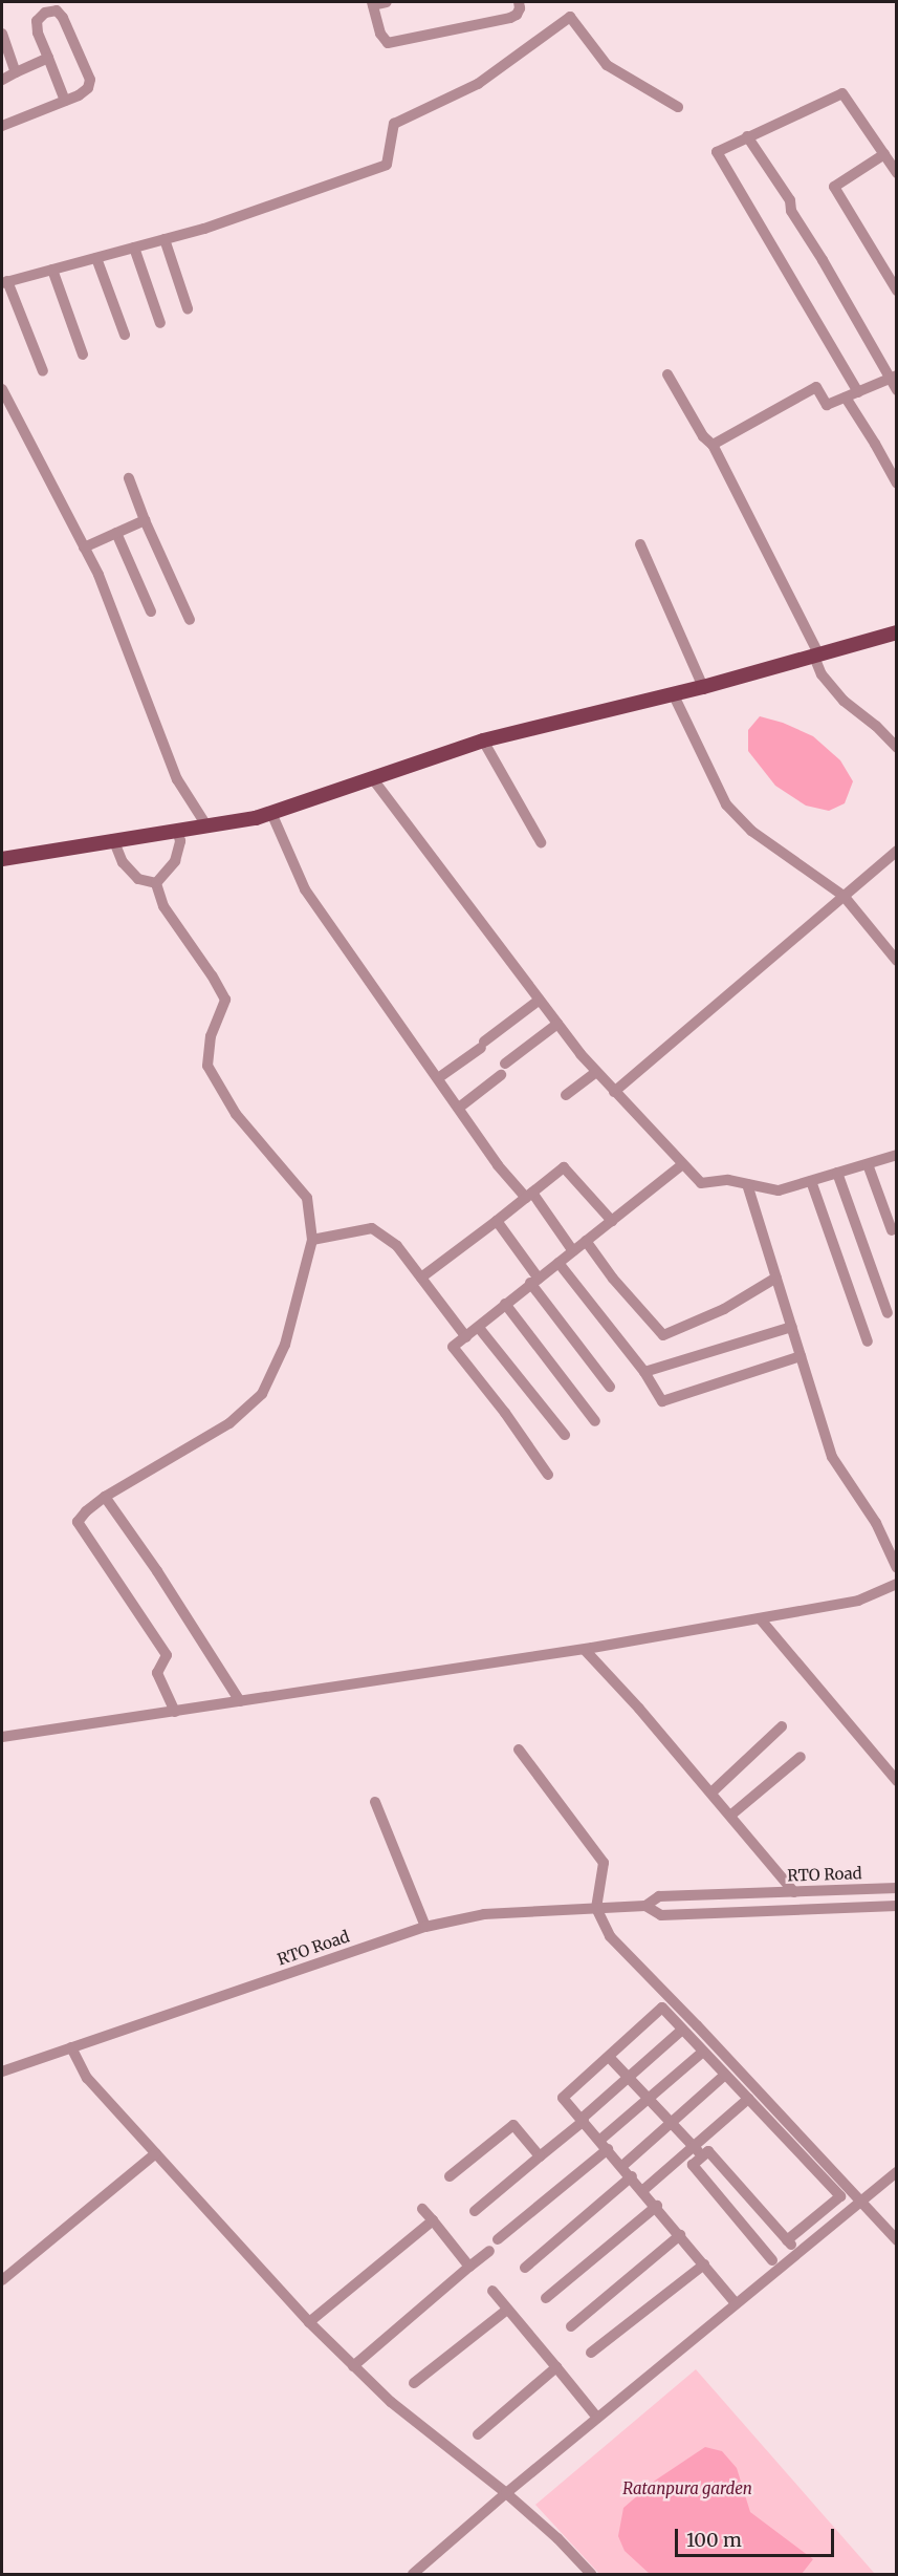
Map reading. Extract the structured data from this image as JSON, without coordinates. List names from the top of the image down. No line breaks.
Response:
{"streets":{"street":["RTO Road"]},"parks":["Ratanpura garden"],"scale_bar":"100 m"}
